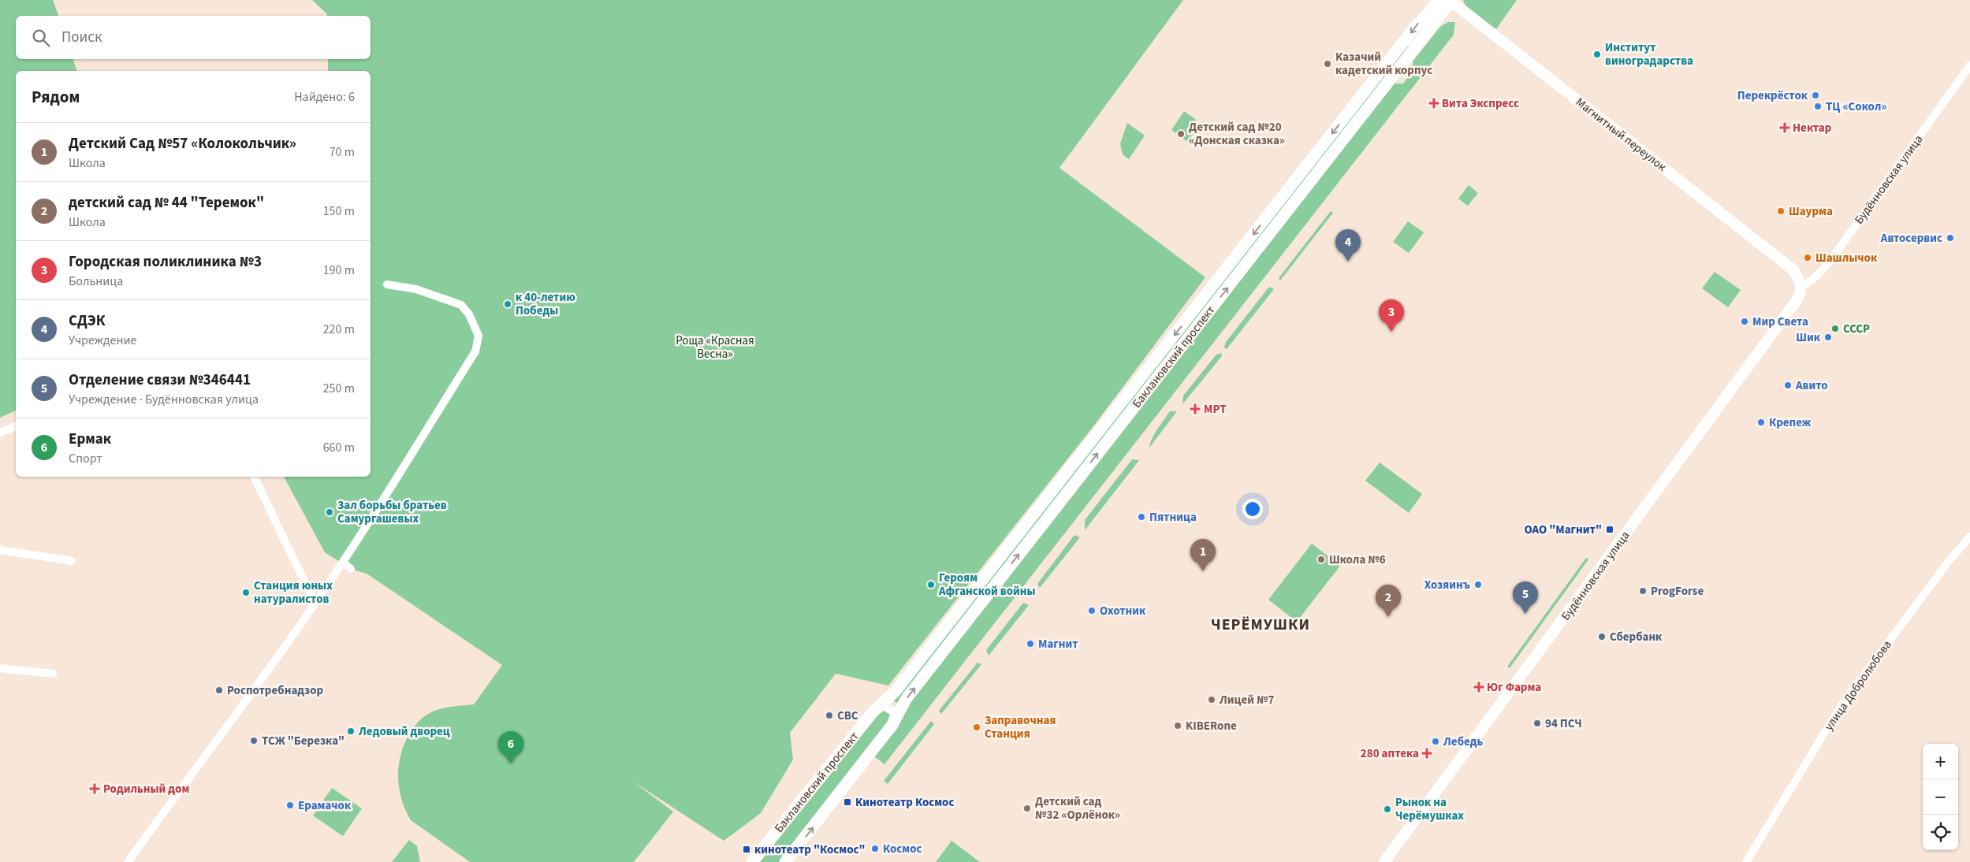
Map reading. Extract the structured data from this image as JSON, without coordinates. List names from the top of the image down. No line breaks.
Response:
{"streets":{"main road":["Магнитный переулок","Будённовская улица","Баклановский проспект"],"street":["улица Добролюбова"]},"crossings":[["Магнитный переулок","Будённовская улица"],["Магнитный переулок","Баклановский проспект"]],"districts":["ЧЕРЁМУШКИ"],"parks":["Роща «Красная Весна»"],"places":{"other":["Институт виноградарства","Казачий кадетский корпус","Перекрёсток","ТЦ «Сокол»","Детский сад №20 «Донская сказка»","Шаурма","Автосервис","Шашлычок","к 40-летию Победы","Мир Света","СССР","Шик","Авито","Крепеж","Зал борьбы братьев Самургашевых","Пятница","Школа №6","Героям Афганской войны","Хозяинъ","ProgForse","Станция юных натуралистов","Охотник","Сбербанк","Магнит","Роспотребнадзор","Лицей №7","СВС","94 ПСЧ","KIBERone","Заправочная Станция","Ледовый дворец","ТСЖ \"Березка\"","Лебедь","Ерамачок","Детский сад №32 «Орлёнок»","Рынок на Черёмушках","Космос"],"health":["Вита Экспресс","Нектар","МРТ","Юг Фарма","280 аптека","Родильный дом"],"transit":["ОАО \"Магнит\"","Кинотеатр Космос","кинотеатр \"Космос\""]},"page":{"search":"Поиск","heading":["Рядом","Найдено: 6"],"list":[{"mark":"1","name":"Детский Сад №57 «Колокольчик»","note":"Школа","value":"70 m"},{"mark":"2","name":"детский сад № 44 \"Теремок\"","note":"Школа","value":"150 m"},{"mark":"3","name":"Городская поликлиника №3","note":"Больница","value":"190 m"},{"mark":"4","name":"СДЭК","note":"Учреждение","value":"220 m"},{"mark":"5","name":"Отделение связи №346441","note":"Учреждение · Будённовская улица","value":"250 m"},{"mark":"6","name":"Ермак","note":"Спорт","value":"660 m"}],"pins":["4","3","1","5","2","6"],"map_buttons":["+","−"]}}
